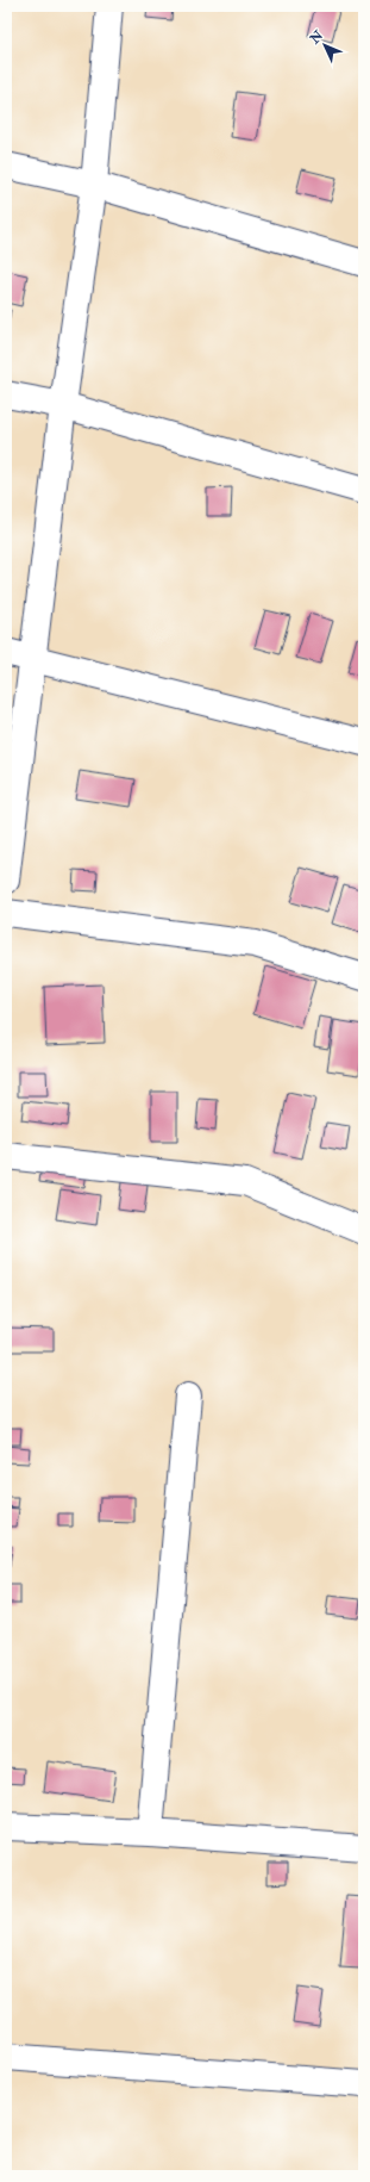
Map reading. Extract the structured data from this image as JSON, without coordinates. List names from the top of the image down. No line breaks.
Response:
{"north":"top left"}
